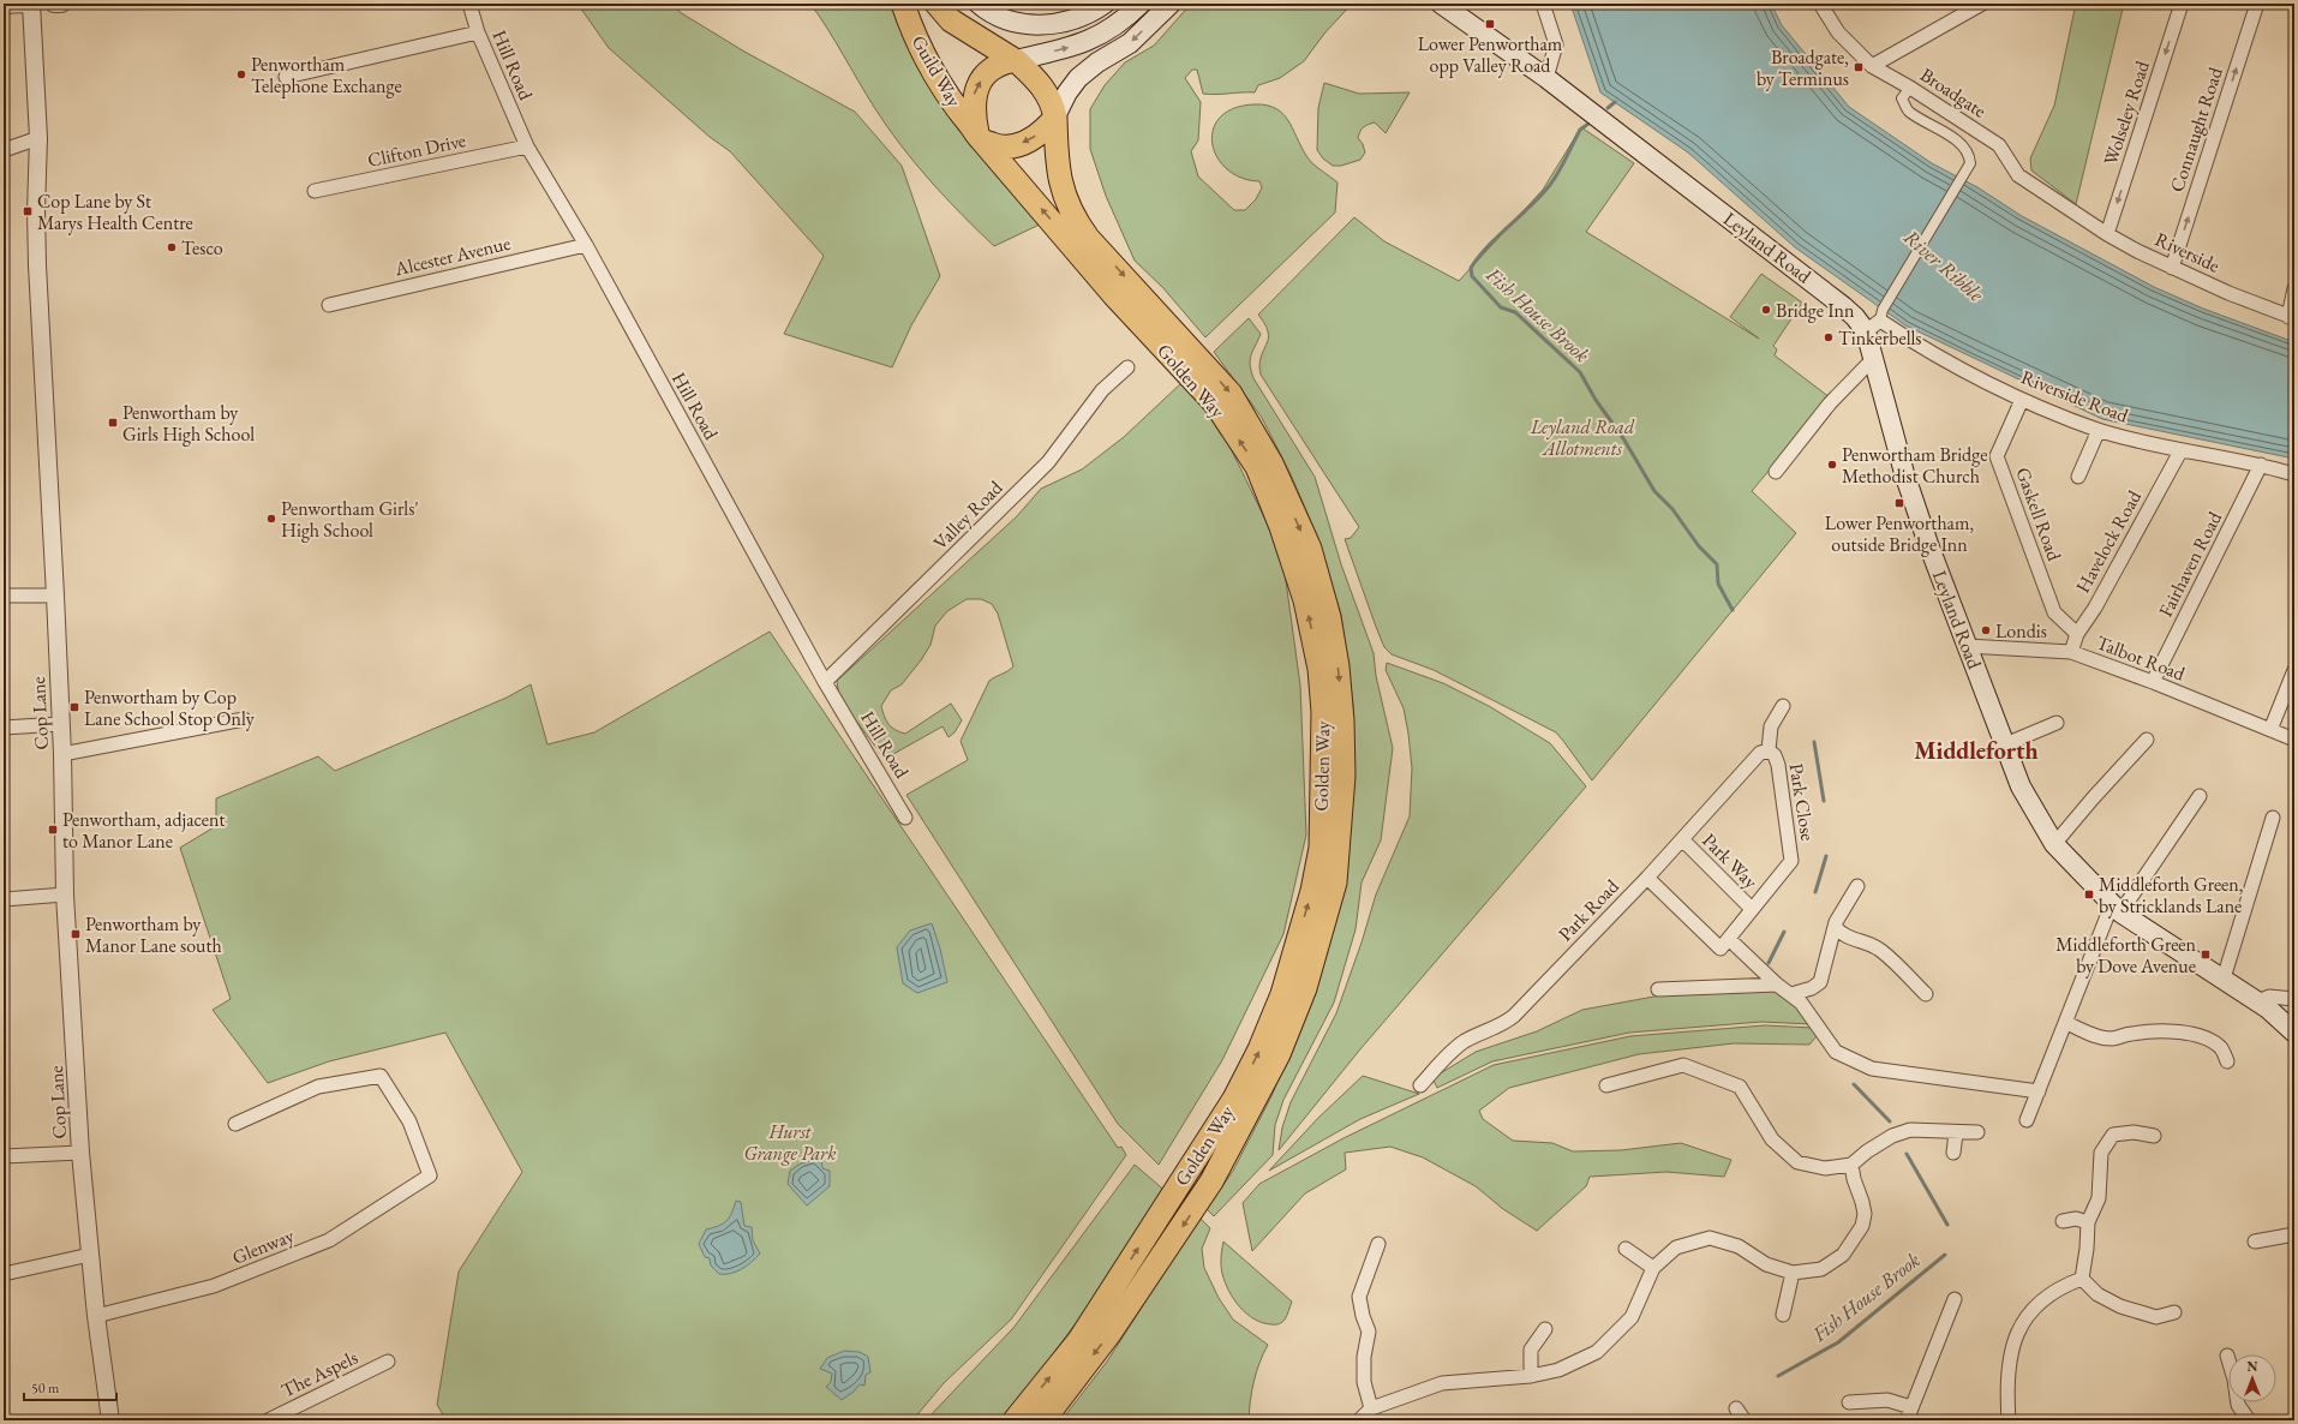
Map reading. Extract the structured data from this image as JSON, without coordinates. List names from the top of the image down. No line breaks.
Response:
{"streets":{"highway":["Guild Way","Golden Way"],"main road":["Leyland Road"],"street":["Hill Road","Broadgate","Wolseley Road","Connaught Road","Clifton Drive","Riverside","Alcester Avenue","Riverside Road","Gaskell Road","Valley Road","Havelock Road","Fairhaven Road","Talbot Road","Cop Lane","Park Close","Park Way","Park Road","Glenway","The Aspels"]},"crossings":[["Hill Road","Clifton Drive"],["Hill Road","Alcester Avenue"],["Hill Road","Valley Road"],["Guild Way","Golden Way"],["Broadgate","Riverside"],["Wolseley Road","Riverside"],["Connaught Road","Riverside"],["Leyland Road","Riverside Road"],["Leyland Road","Talbot Road"],["Riverside Road","Gaskell Road"],["Riverside Road","Havelock Road"],["Riverside Road","Fairhaven Road"],["Gaskell Road","Havelock Road"],["Havelock Road","Talbot Road"],["Fairhaven Road","Talbot Road"],["Cop Lane","Glenway"],["Park Close","Park Way"],["Park Close","Park Road"]],"one_way":["Wolseley Road","Connaught Road"],"districts":["Middleforth"],"water":["River Ribble","Fish House Brook"],"parks":["Leyland Road Allotments","Hurst Grange Park"],"places":{"transit":["Lower Penwortham opp Valley Road","Broadgate, by Terminus","Cop Lane by St Marys Health Centre","Penwortham by Girls High School","Lower Penwortham, outside Bridge Inn","Penwortham by Cop Lane School Stop Only","Penwortham, adjacent to Manor Lane","Middleforth Green, by Stricklands Lane","Penwortham by Manor Lane south","Middleforth Green by Dove Avenue"],"other":["Penwortham Telephone Exchange","Tesco","Bridge Inn","Tinkerbells","Penwortham Bridge Methodist Church","Penwortham Girls' High School","Londis"]},"scale_bar":"50 m","north":"top"}
